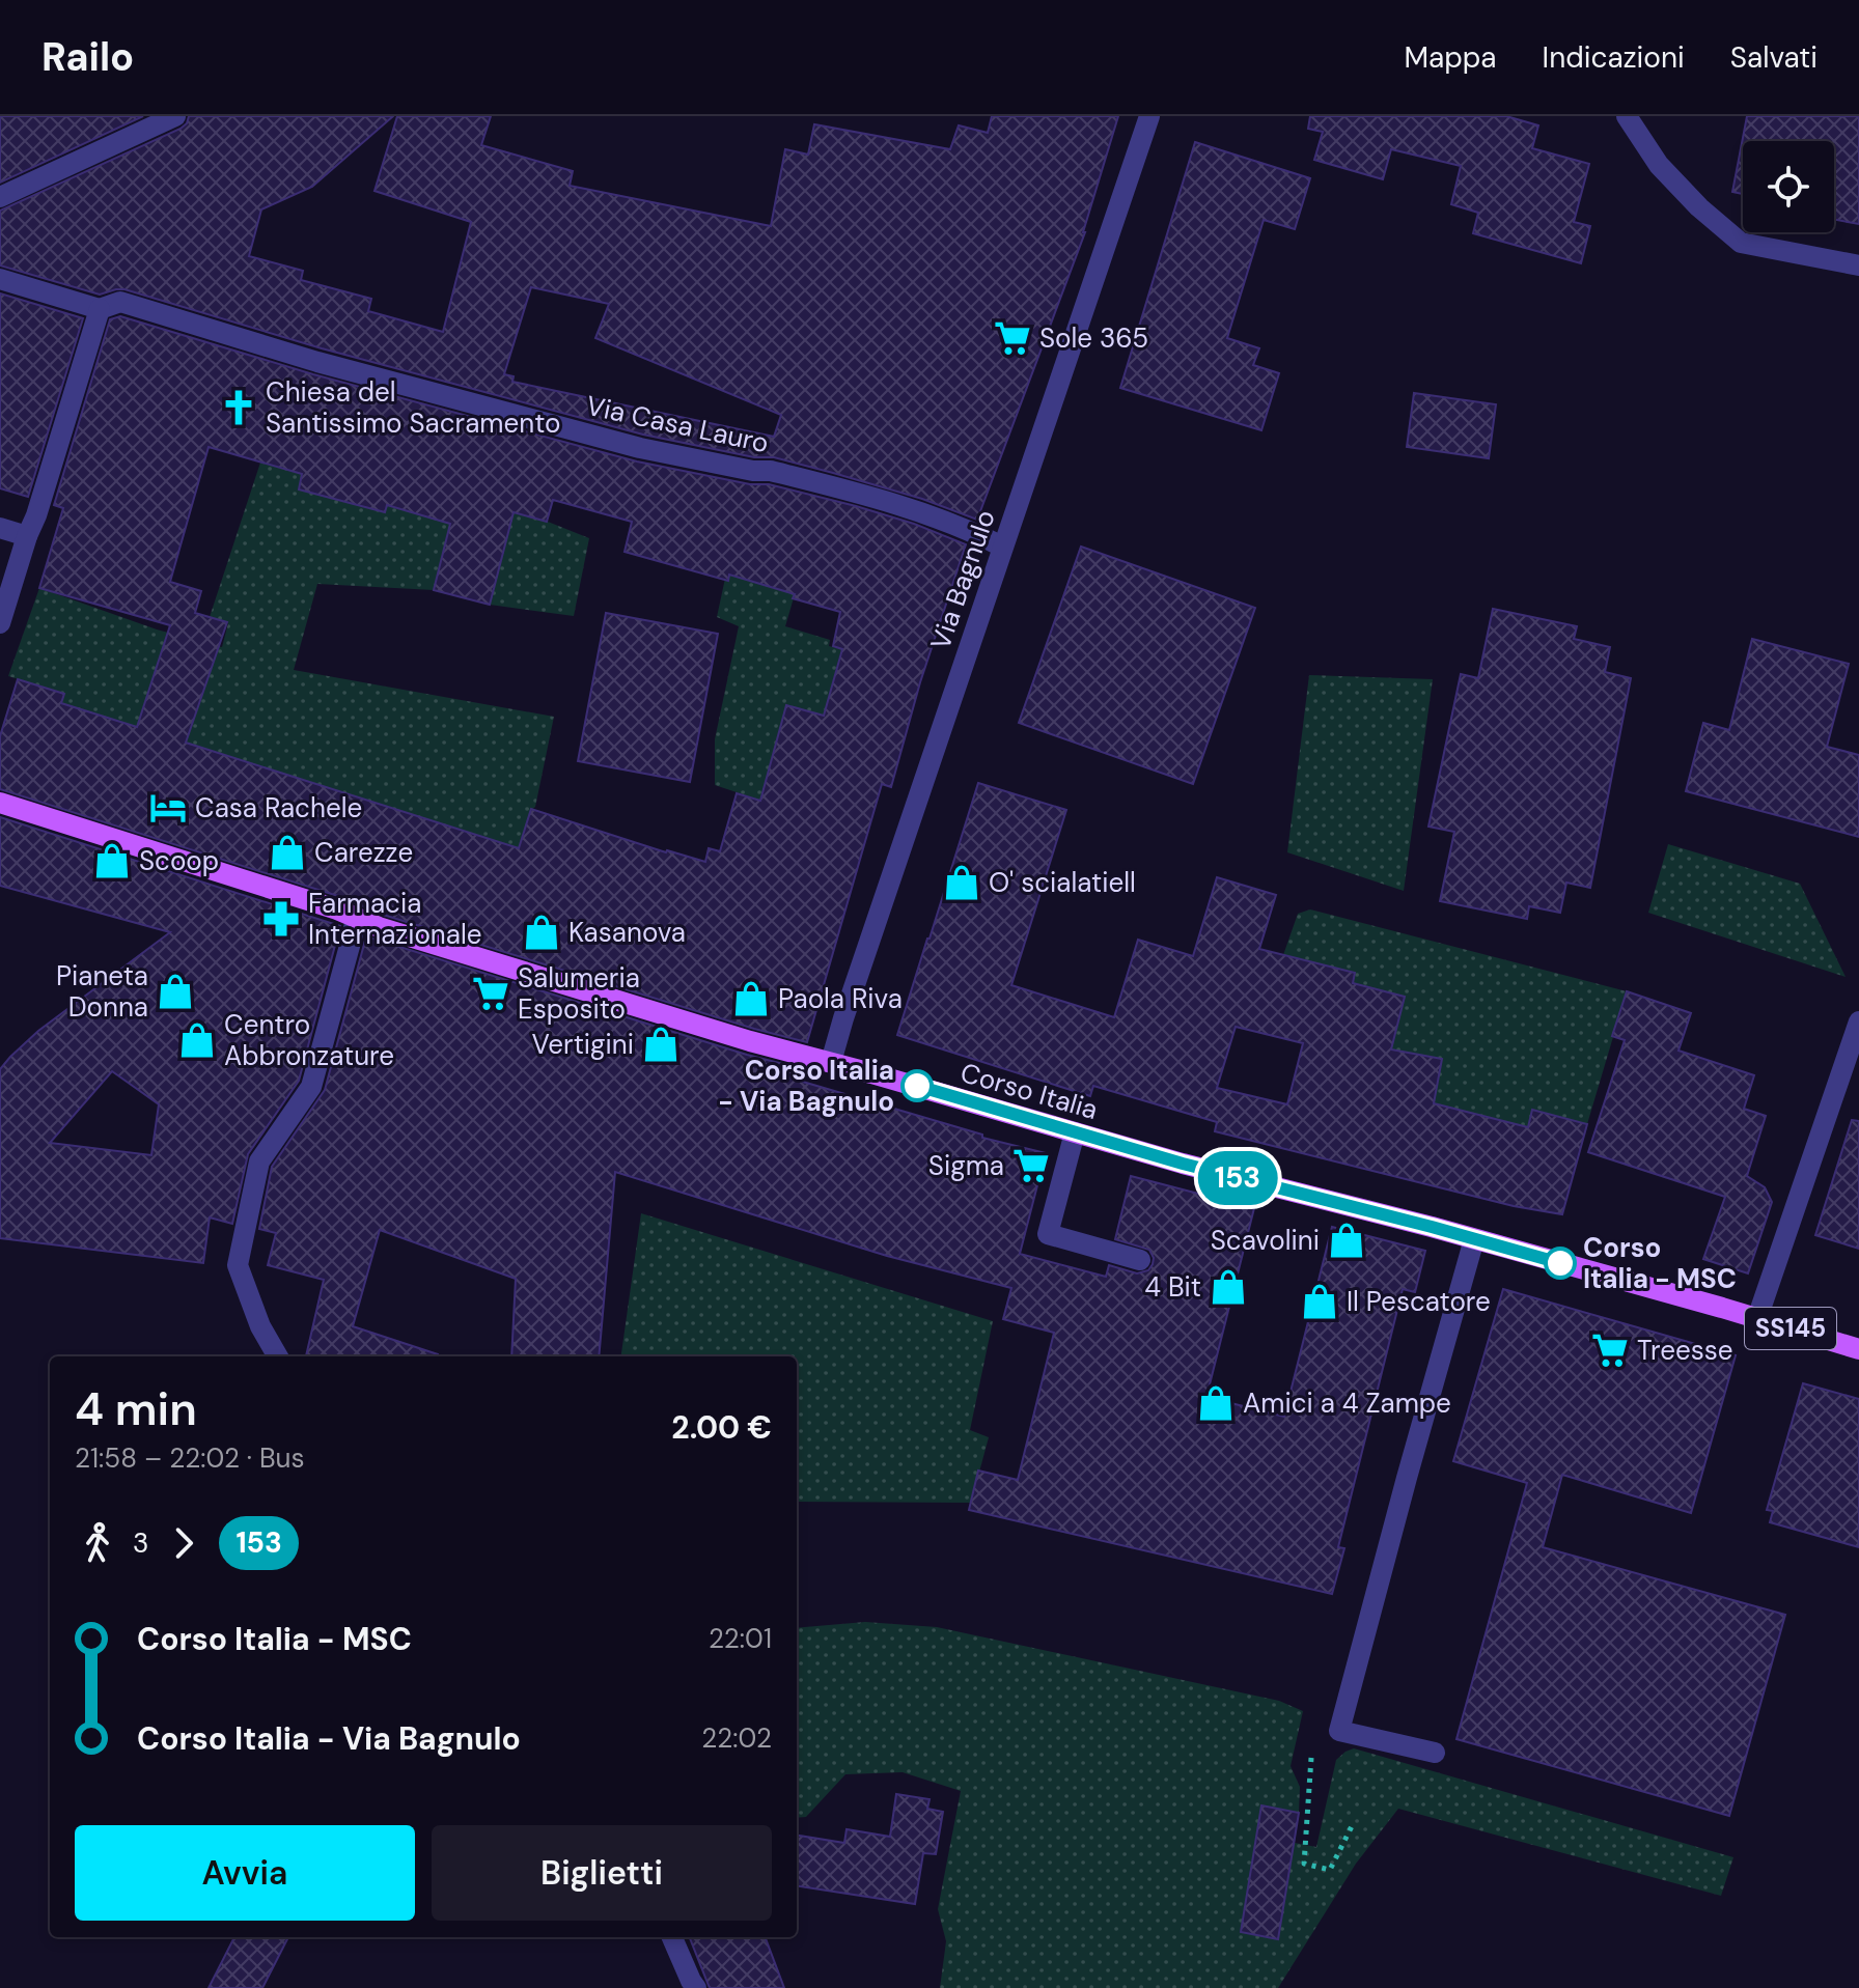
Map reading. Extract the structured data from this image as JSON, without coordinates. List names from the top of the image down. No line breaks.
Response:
{"streets":{"main road":["Corso Italia","SS145"],"street":["Via Casa Lauro","Via Bagnulo"]},"crossings":[["Via Casa Lauro","Via Bagnulo"],["Via Bagnulo","Corso Italia"]],"places":{"supermarket":["Sole 365","Salumeria Esposito","Sigma","Treesse"],"church":["Chiesa del Santissimo Sacramento"],"hotel":["Casa Rachele"],"shop":["Carezze","Scoop","O' scialatiell","Kasanova","Pianeta Donna","Paola Riva","Centro Abbronzature","Vertigini","Scavolini","4 Bit","Il Pescatore","Amici a 4 Zampe"],"pharmacy":["Farmacia Internazionale"],"other":["Corso Italia - Via Bagnulo","Corso Italia - MSC"]},"lines":["bus line 153"],"page":{"header":"Railo","nav":["Mappa","Indicazioni","Salvati"],"on_map":"153","heading":["4 min","21:58 – 22:02 · Bus","2.00 €"],"legs":["3","153"],"list":[{"name":"Corso Italia - MSC","value":"22:01"},{"name":"Corso Italia - Via Bagnulo","value":"22:02"}],"buttons":["Avvia","Biglietti"]}}
